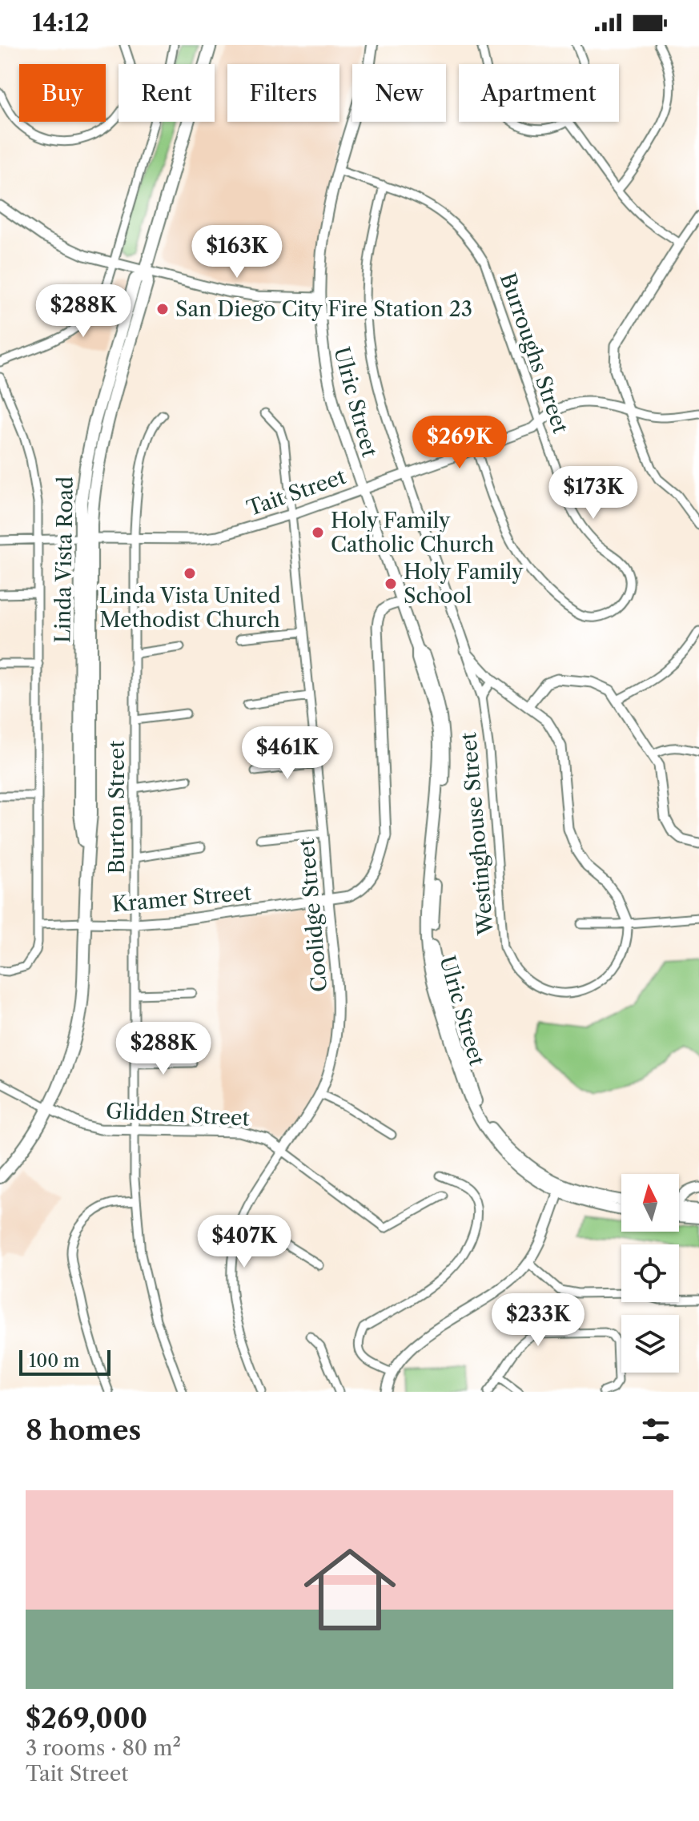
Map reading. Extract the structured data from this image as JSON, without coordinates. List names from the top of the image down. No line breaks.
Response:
{"streets":{"main road":["Ulric Street","Linda Vista Road"],"street":["Burroughs Street","Tait Street","Burton Street","Westinghouse Street","Kramer Street","Coolidge Street","Glidden Street"]},"crossings":[["Burroughs Street","Ulric Street"],["Burroughs Street","Tait Street"],["Ulric Street","Tait Street"],["Ulric Street","Kramer Street"],["Tait Street","Linda Vista Road"],["Tait Street","Burton Street"],["Tait Street","Coolidge Street"],["Linda Vista Road","Kramer Street"],["Linda Vista Road","Glidden Street"],["Burton Street","Kramer Street"],["Burton Street","Glidden Street"],["Kramer Street","Coolidge Street"],["Coolidge Street","Glidden Street"]],"places":["San Diego City Fire Station 23","Holy Family Catholic Church","Linda Vista United Methodist Church","Holy Family School"],"scale_bar":"100 m","north":"top","page":{"status":"14:12","chip":["Buy","Rent","Filters","New","Apartment"],"price":["$163K","$288K","$269K","$173K","$461K","$288K","$407K","$233K"],"scale":"100 m","heading":"8 homes","list":[{"name":"$269,000","note":"3 rooms · 80 m² · Tait Street"}]}}
